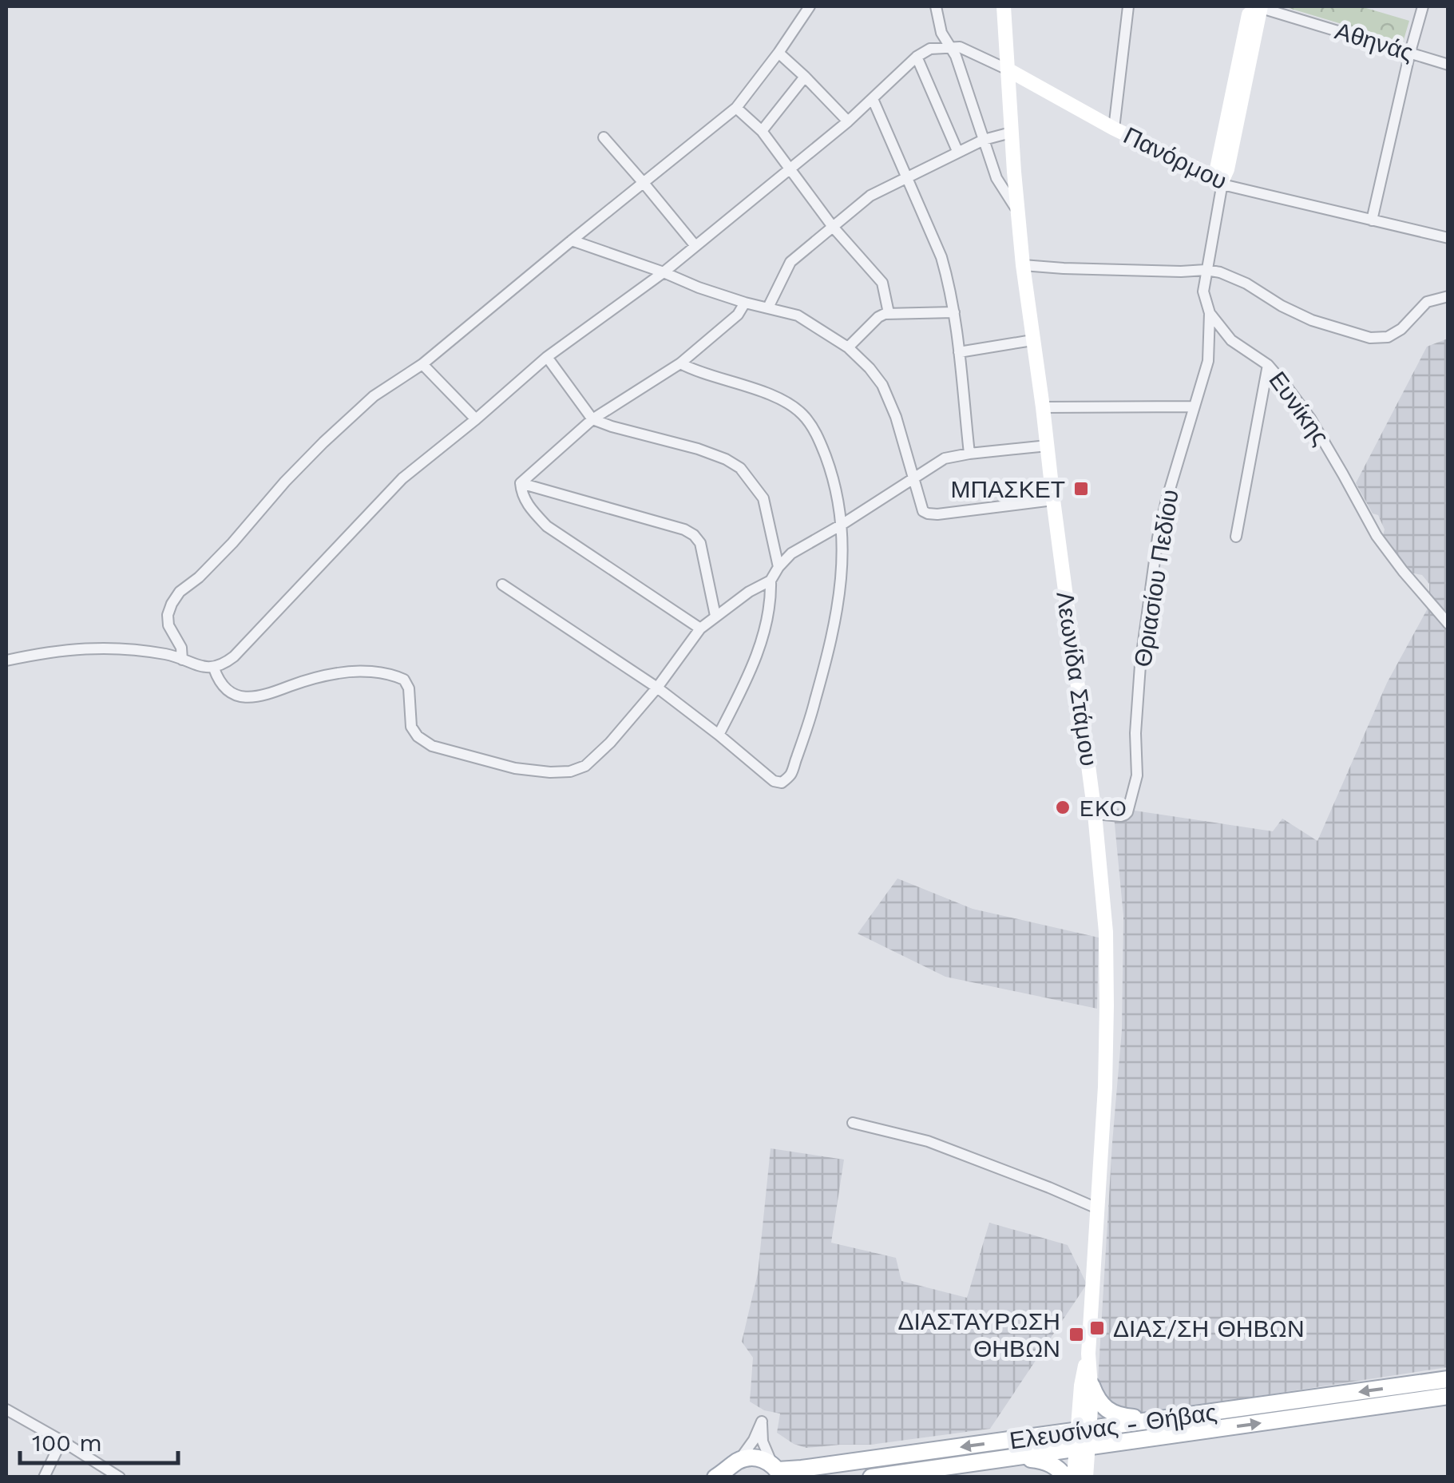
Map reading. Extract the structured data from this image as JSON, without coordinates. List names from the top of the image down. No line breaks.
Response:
{"streets":{"main road":["Πανόρμου","Λεωνίδα Στάμου","Ελευσίνας - Θήβας"],"street":["Αθηνάς","Ευνίκης","Θριασίου Πεδίου"]},"crossings":[["Πανόρμου","Λεωνίδα Στάμου"],["Ευνίκης","Θριασίου Πεδίου"],["Θριασίου Πεδίου","Λεωνίδα Στάμου"],["Λεωνίδα Στάμου","Ελευσίνας - Θήβας"]],"places":{"transit":["ΜΠΑΣΚΕΤ","ΔΙΑΣ/ΣΗ ΘΗΒΩΝ","ΔΙΑΣΤΑΥΡΩΣΗ ΘΗΒΩΝ"],"other":["EKO"]},"scale_bar":"100 m"}
